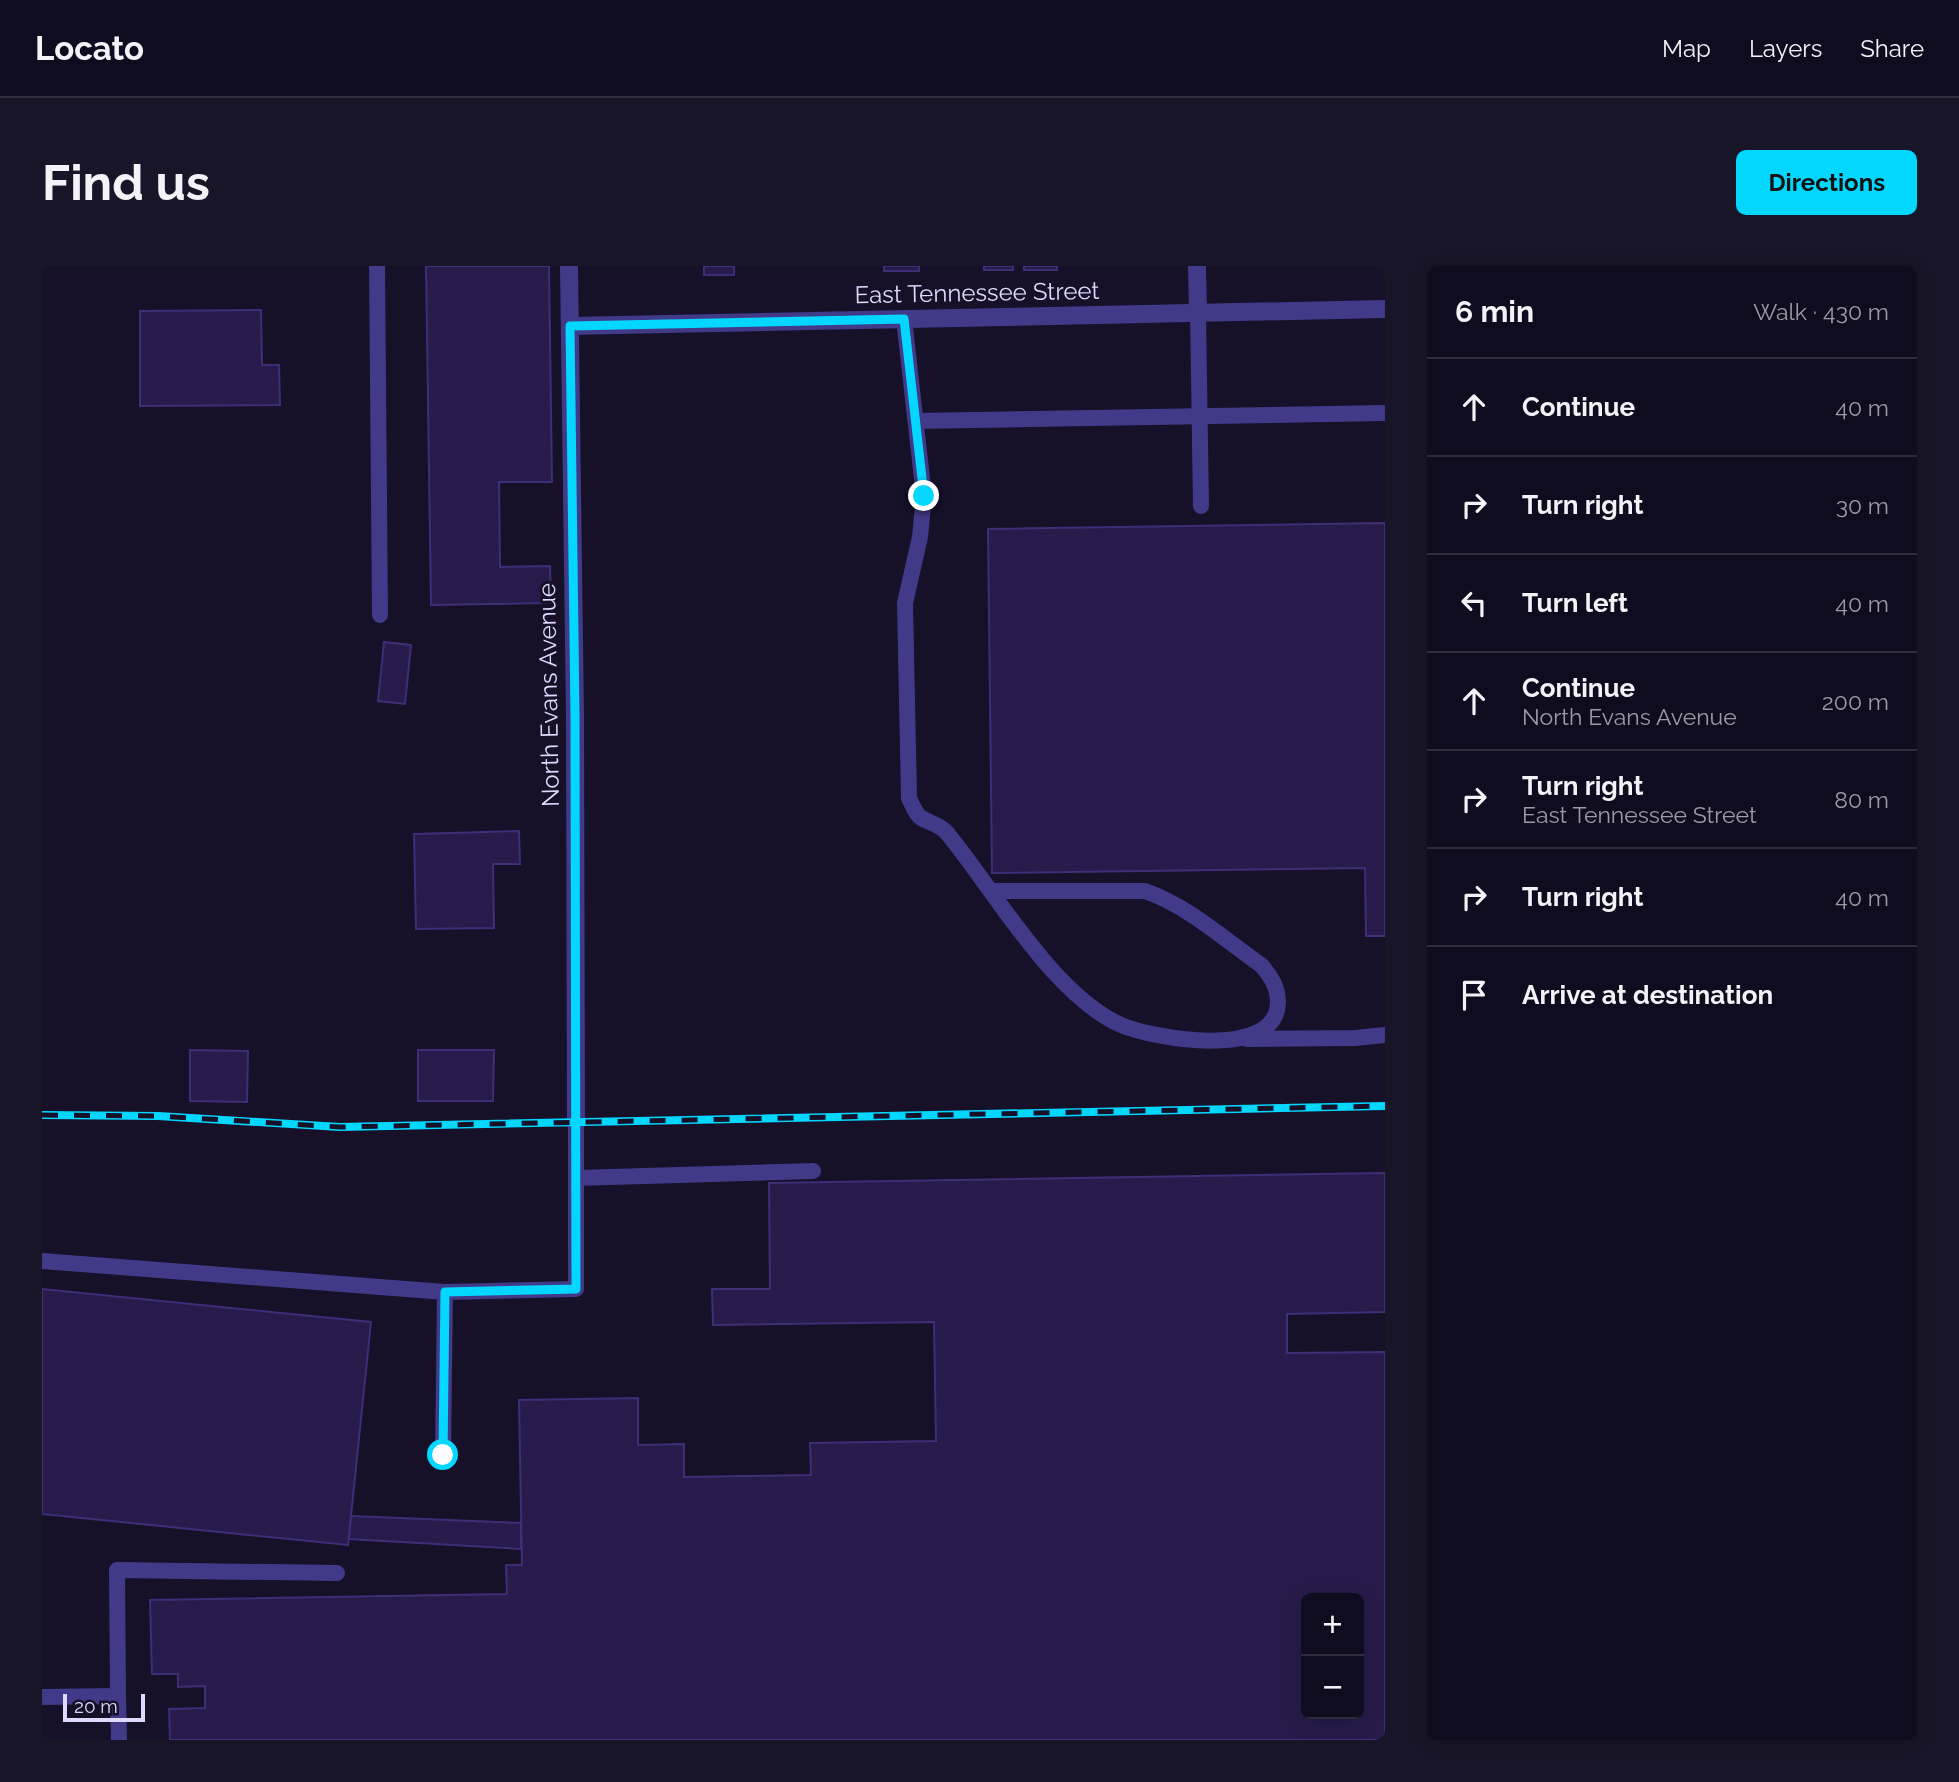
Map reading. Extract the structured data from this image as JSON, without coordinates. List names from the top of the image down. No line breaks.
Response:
{"streets":{"street":["East Tennessee Street","North Evans Avenue"]},"crossings":[["East Tennessee Street","North Evans Avenue"]],"scale_bar":"20 m","page":{"header":"Locato","nav":["Map","Layers","Share"],"buttons":"Directions","title":"Find us","heading":["6 min","Walk · 430 m"],"list":[["Continue","40 m"],["Turn right","30 m"],["Turn left","40 m"],["Continue","North Evans Avenue","200 m"],["Turn right","East Tennessee Street","80 m"],["Turn right","40 m"],"Arrive at destination"],"map_buttons":["+","−"],"scale":"20 m"}}
